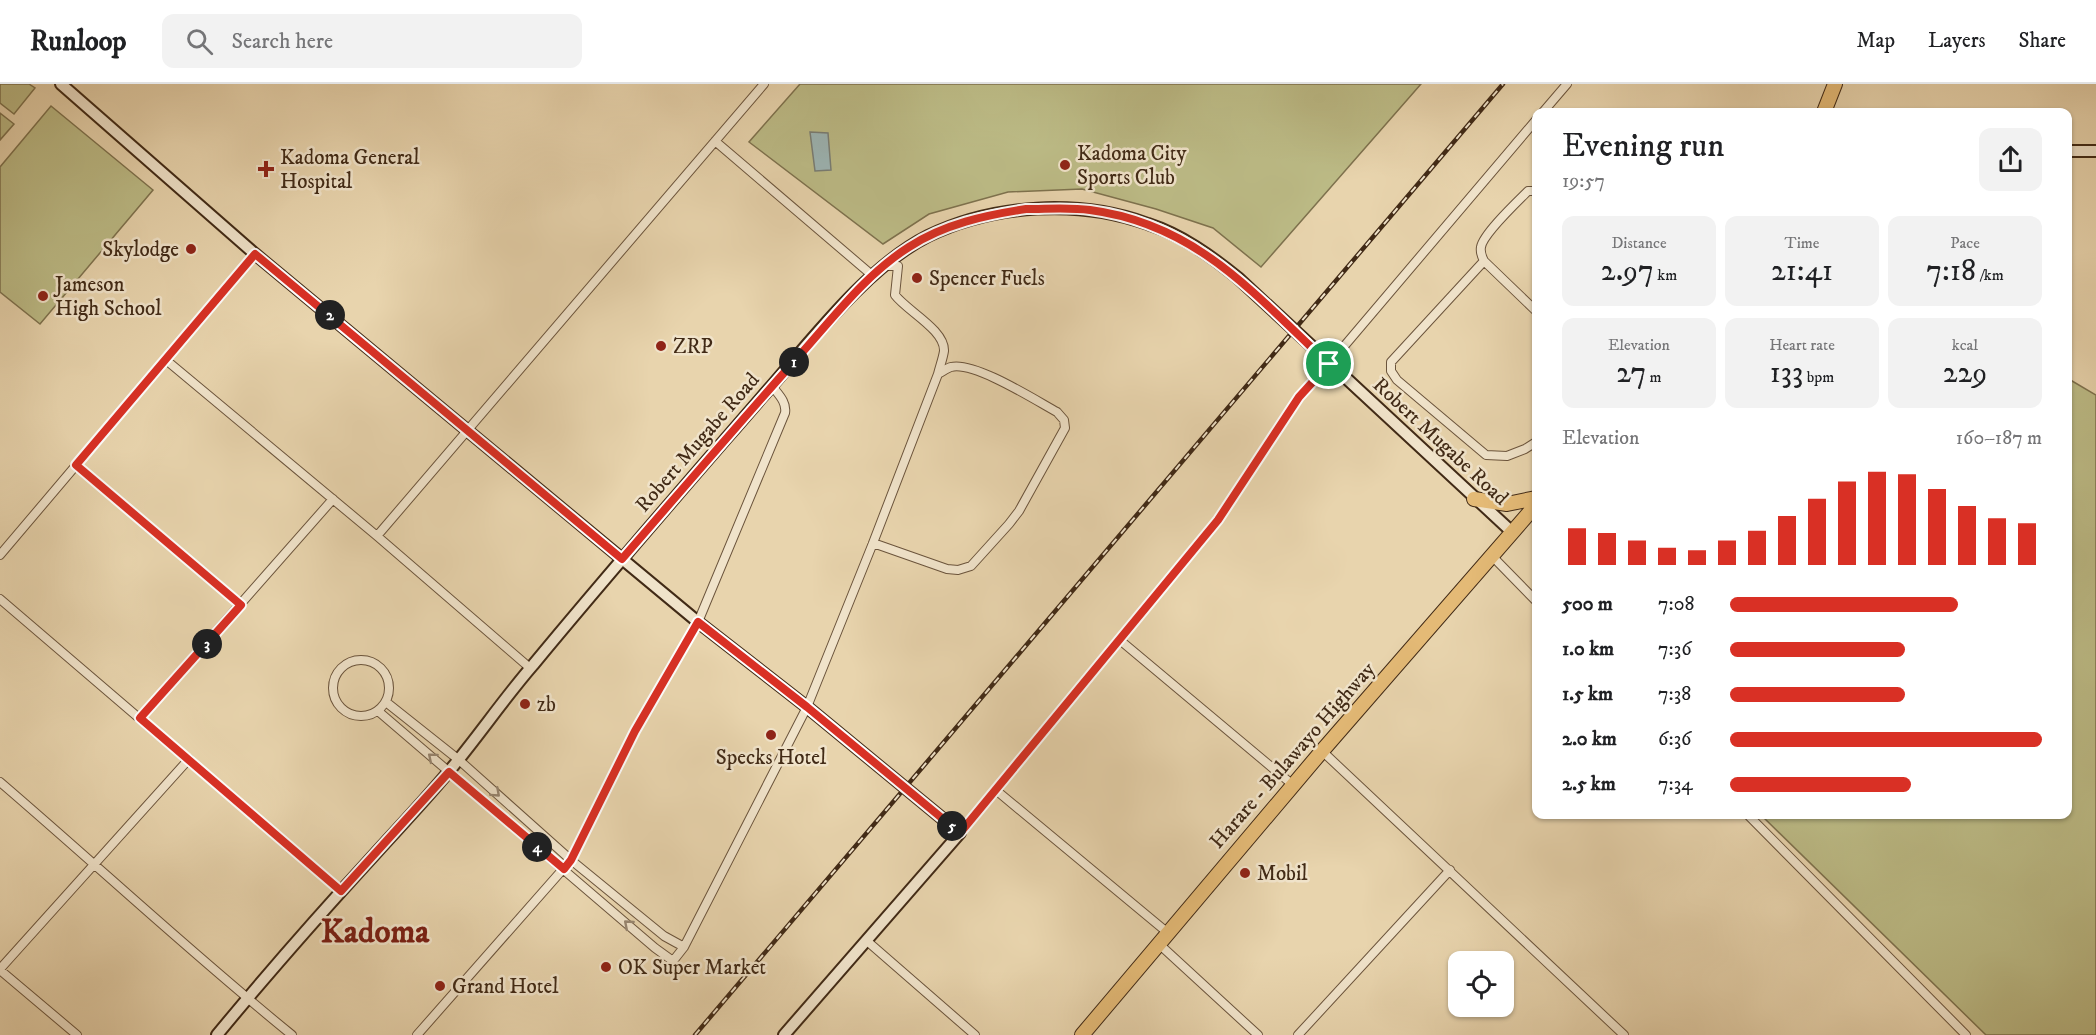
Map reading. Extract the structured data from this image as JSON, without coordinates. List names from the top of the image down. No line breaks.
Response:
{"streets":{"highway":["Harare - Bulawayo Highway"],"street":["Robert Mugabe Road"]},"crossings":[["Robert Mugabe Road","Harare - Bulawayo Highway"]],"districts":["Kadoma"],"places":{"other":["Kadoma City Sports Club","Skylodge","Spencer Fuels","Jameson High School","ZRP","zb","Specks Hotel","Mobil","OK Super Market","Grand Hotel"],"health":["Kadoma General Hospital"]},"page":{"header":"Runloop","search":"Search here","nav":["Map","Layers","Share"],"heading":["Evening run","19:57"],"stats":[["Distance","2.97 km"],["Time","21:41"],["Pace","7:18 /km"],["Elevation","27 m"],["Heart rate","133 bpm"],["kcal","229"]],"pins":["2","1","3","5","4"],"chart":["Elevation","160–187 m"],"list":[{"name":"500 m","note":"7:08"},{"name":"1.0 km","note":"7:36"},{"name":"1.5 km","note":"7:38"},{"name":"2.0 km","note":"6:36"},{"name":"2.5 km","note":"7:34"}]}}
